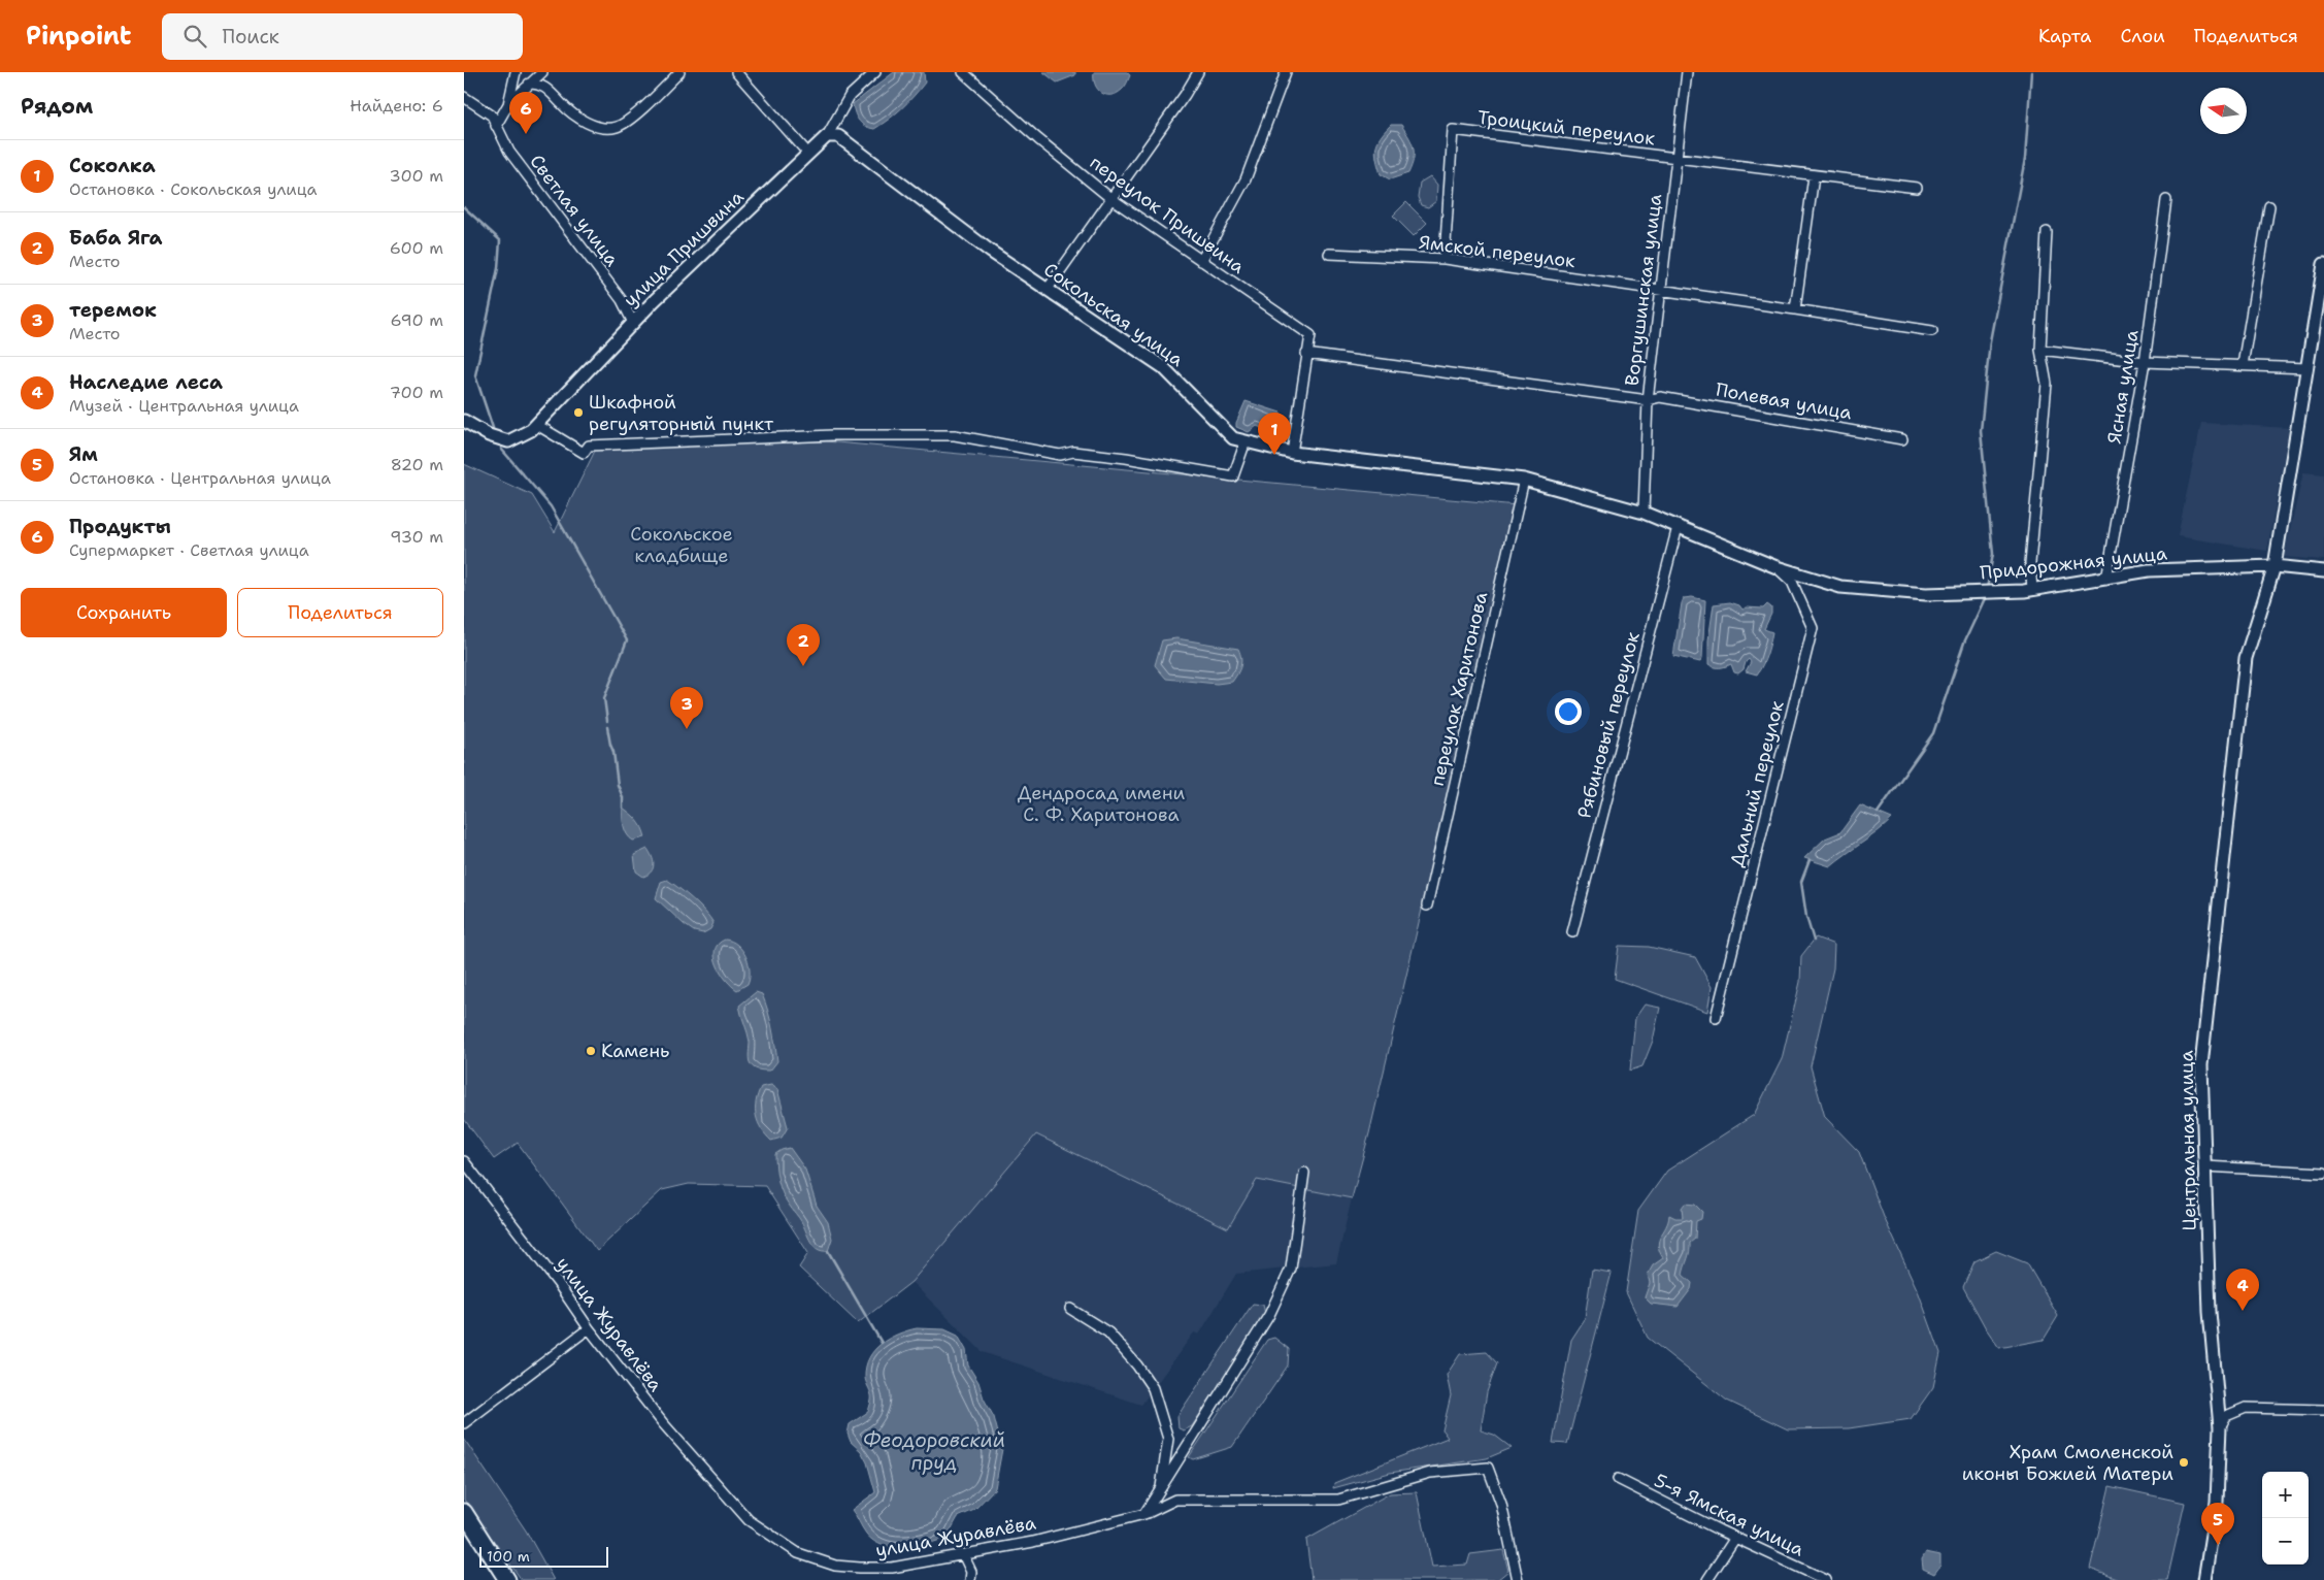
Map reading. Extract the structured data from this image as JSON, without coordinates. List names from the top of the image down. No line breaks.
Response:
{"streets":{"street":["Троицкий переулок","Светлая улица","переулок Пришвина","улица Пришвина","Ямской переулок","Воргушинская улица","Сокольская улица","Ясная улица","Полевая улица","Придорожная улица","переулок Харитонова","Рябиновый переулок","Дальний переулок","Центральная улица","улица Журавлёва","5-я Ямская улица"]},"crossings":[["Троицкий переулок","Ямской переулок"],["Троицкий переулок","Воргушинская улица"],["Светлая улица","улица Пришвина"],["улица Пришвина","Сокольская улица"],["Ямской переулок","Воргушинская улица"],["Воргушинская улица","Сокольская улица"],["Воргушинская улица","Полевая улица"],["Воргушинская улица","Придорожная улица"],["Сокольская улица","Придорожная улица"],["Сокольская улица","переулок Харитонова"],["Ясная улица","Придорожная улица"],["Придорожная улица","Рябиновый переулок"],["Придорожная улица","Дальний переулок"],["Придорожная улица","Центральная улица"]],"water":["Феодоровский пруд"],"parks":["Сокольское кладбище","Дендросад имени С. Ф. Харитонова"],"places":["Шкафной регуляторный пункт","Камень","Храм Смоленской иконы Божией Матери"],"scale_bar":"100 m","north":"left","page":{"header":"Pinpoint","search":"Поиск","nav":["Карта","Слои","Поделиться"],"heading":["Рядом","Найдено: 6"],"pins":["6","1","2","3","4","5"],"list":[{"mark":"1","name":"Соколка","note":"Остановка · Сокольская улица","value":"300 m"},{"mark":"2","name":"Баба Яга","note":"Место","value":"600 m"},{"mark":"3","name":"теремок","note":"Место","value":"690 m"},{"mark":"4","name":"Наследие леса","note":"Музей · Центральная улица","value":"700 m"},{"mark":"5","name":"Ям","note":"Остановка · Центральная улица","value":"820 m"},{"mark":"6","name":"Продукты","note":"Супермаркет · Светлая улица","value":"930 m"}],"buttons":["Сохранить","Поделиться"],"map_buttons":["+","−"],"scale":"100 m"}}
